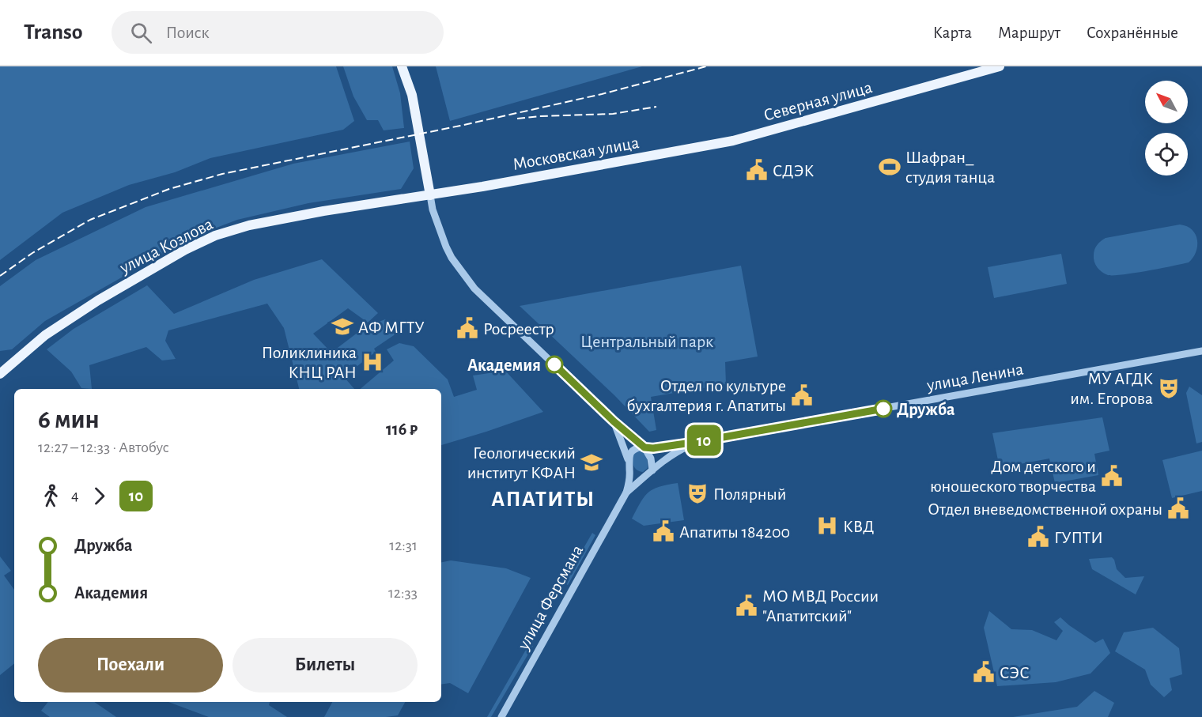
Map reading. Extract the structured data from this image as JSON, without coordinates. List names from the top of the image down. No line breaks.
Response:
{"streets":{"main road":["Северная улица","Московская улица","улица Козлова"],"street":["улица Ленина","улица Ферсмана"]},"crossings":[["Северная улица","Московская улица"],["Московская улица","улица Козлова"],["улица Ленина","улица Ферсмана"]],"districts":["АПАТИТЫ"],"parks":["Центральный парк"],"places":{"sports":["Шафран_ студия танца"],"public building":["СДЭК","Росреестр","Отдел по культуре бухгалтерия г. Апатиты","Дом детского и юношеского творчества","Отдел вневедомственной охраны","Апатиты 184200","ГУПТИ","МО МВД России \"Апатитский\"","СЭС"],"school or university":["АФ МГТУ","Геологический институт КФАН"],"hospital":["Поликлиника КНЦ РАН","КВД"],"other":["Академия","Дружба"],"theatre":["МУ АГДК им. Егорова","Полярный"]},"lines":["bus line 10"],"north":"top left","page":{"header":"Transo","search":"Поиск","nav":["Карта","Маршрут","Сохранённые"],"on_map":"10","heading":["6 мин","12:27 – 12:33 · Автобус","116 ₽"],"legs":["4","10"],"list":[{"name":"Дружба","value":"12:31"},{"name":"Академия","value":"12:33"}],"buttons":["Поехали","Билеты"]}}
